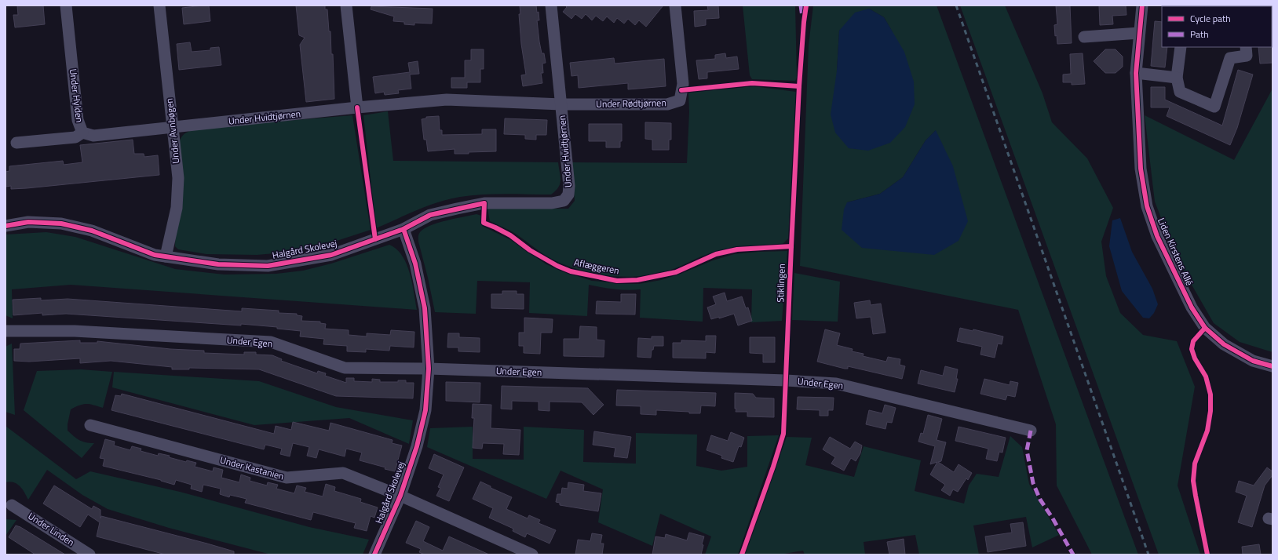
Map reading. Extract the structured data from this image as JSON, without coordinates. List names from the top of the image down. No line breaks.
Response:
{"streets":{"street":["Under Hylden","Under Rødtjørnen","Under Hvidtjørnen","Under Avnbøgen","Halgård Skolevej","Liden Kirstens Allé","Under Egen","Under Kastanien","Under Linden"],"cycle path":["Aflæggeren","Stiklingen"]},"crossings":[["Under Hylden","Under Hvidtjørnen"],["Under Hylden","Under Avnbøgen"],["Under Rødtjørnen","Under Hvidtjørnen"],["Under Hvidtjørnen","Under Avnbøgen"],["Under Hvidtjørnen","Halgård Skolevej"],["Under Avnbøgen","Halgård Skolevej"],["Halgård Skolevej","Under Egen"],["Halgård Skolevej","Under Kastanien"]],"legend":["Cycle path","Path"]}
